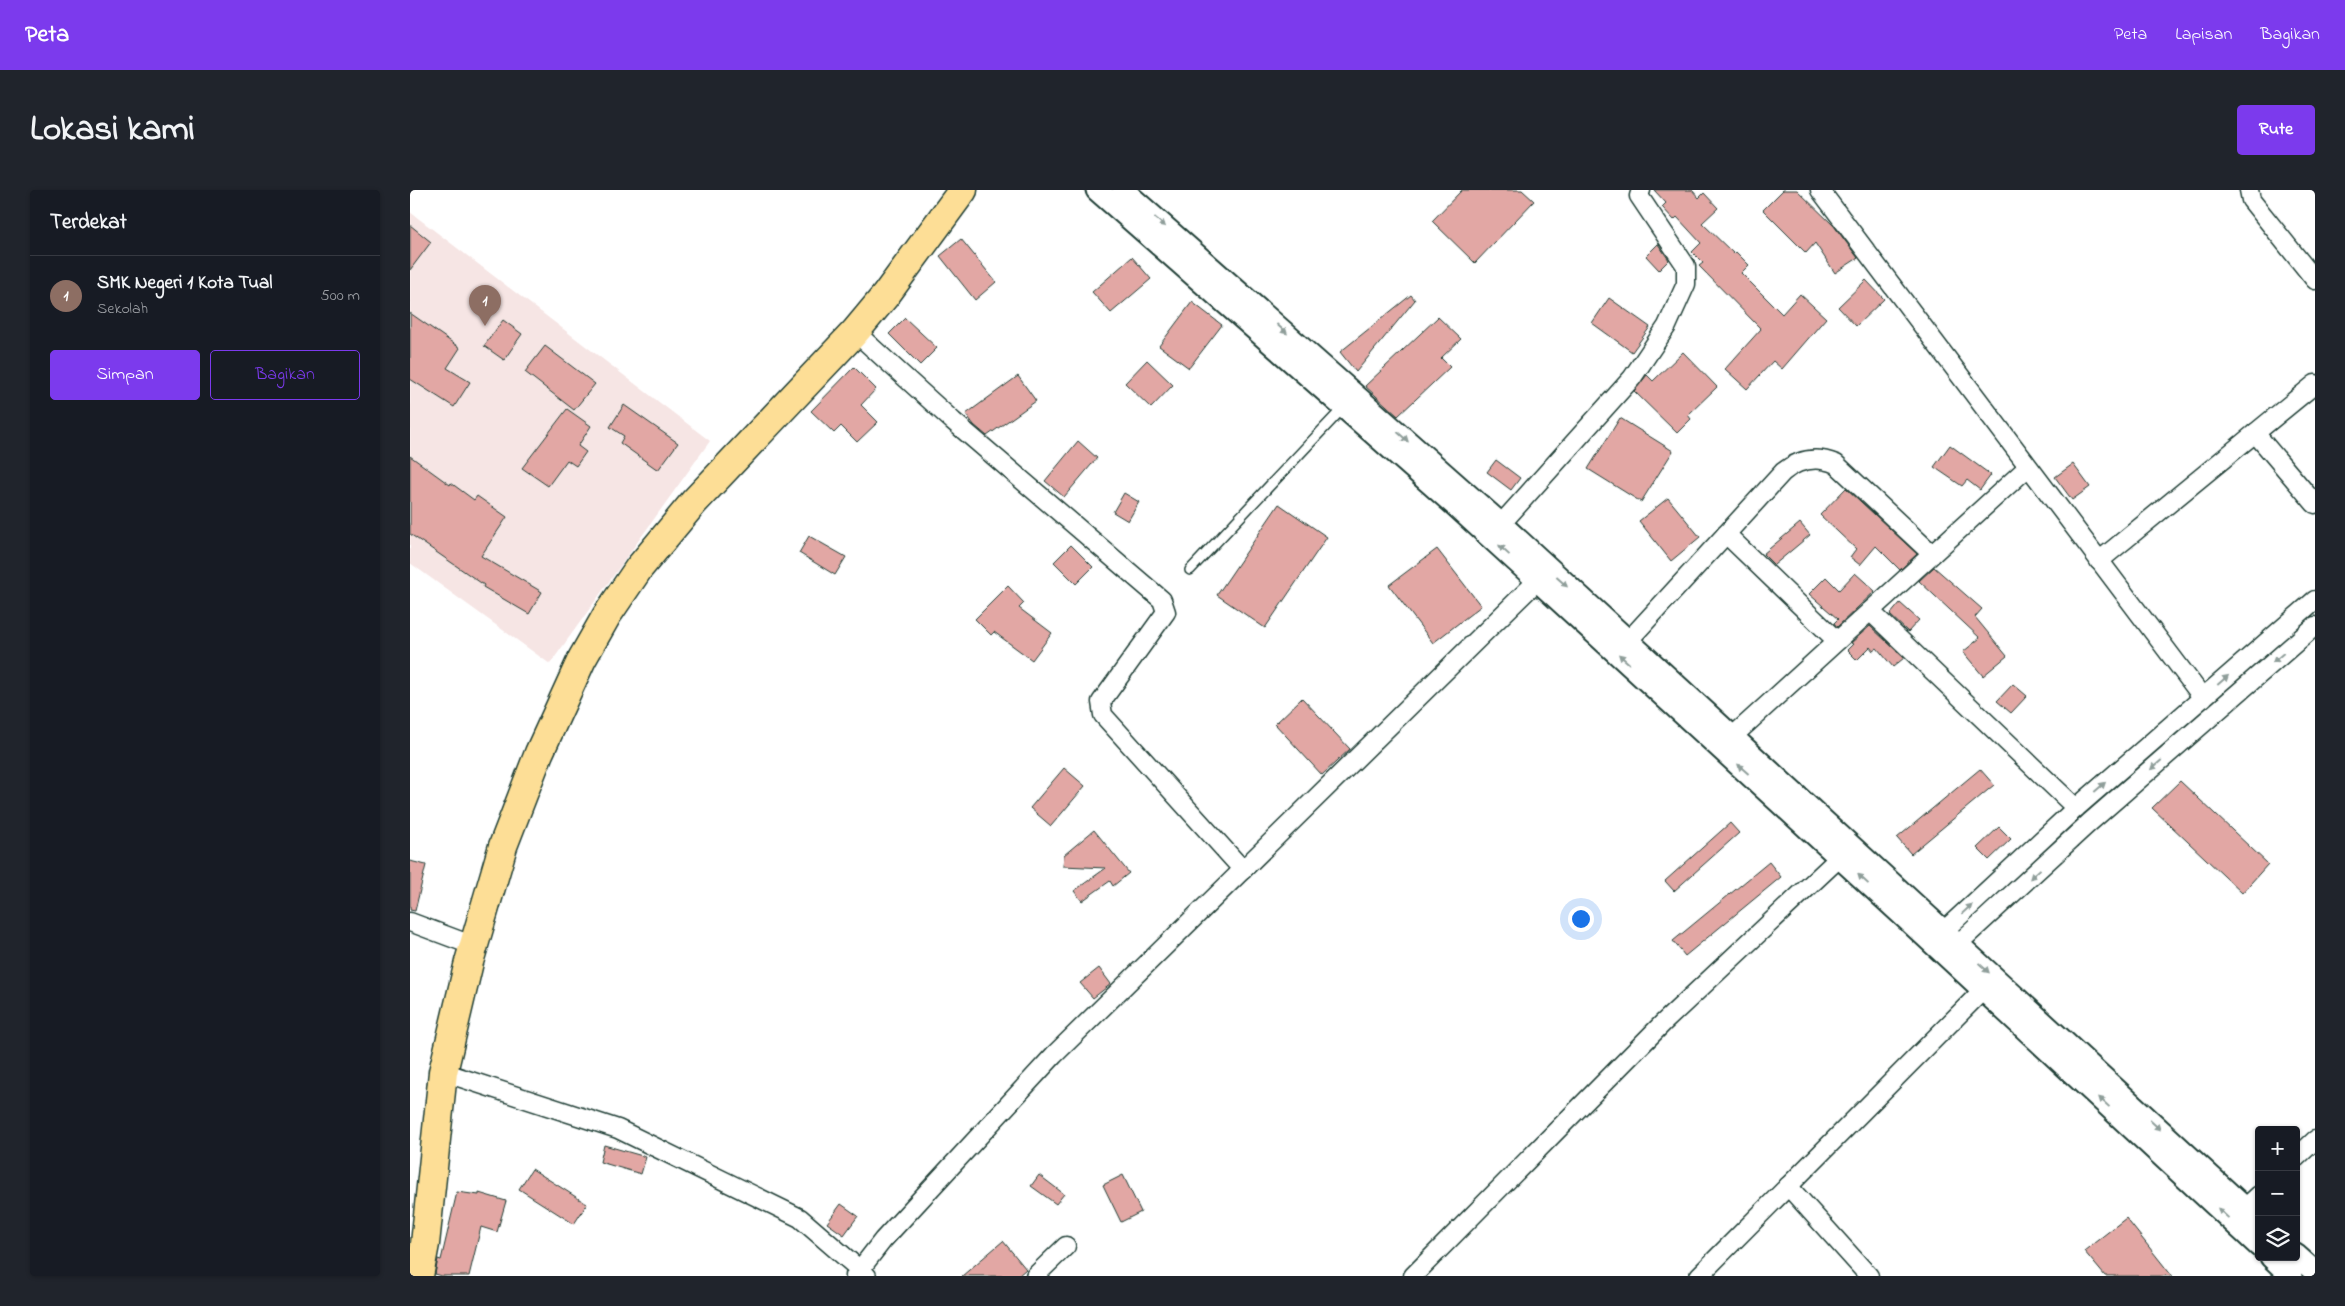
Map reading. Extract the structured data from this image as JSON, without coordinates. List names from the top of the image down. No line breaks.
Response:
{"page":{"header":"Peta","nav":["Peta","Lapisan","Bagikan"],"title":"Lokasi kami","buttons":["Rute",["Simpan","Bagikan"]],"heading":"Terdekat","list":[{"mark":"1","name":"SMK Negeri 1 Kota Tual","note":"Sekolah","value":"500 m"}],"pins":"1","map_buttons":["+","−"]}}
